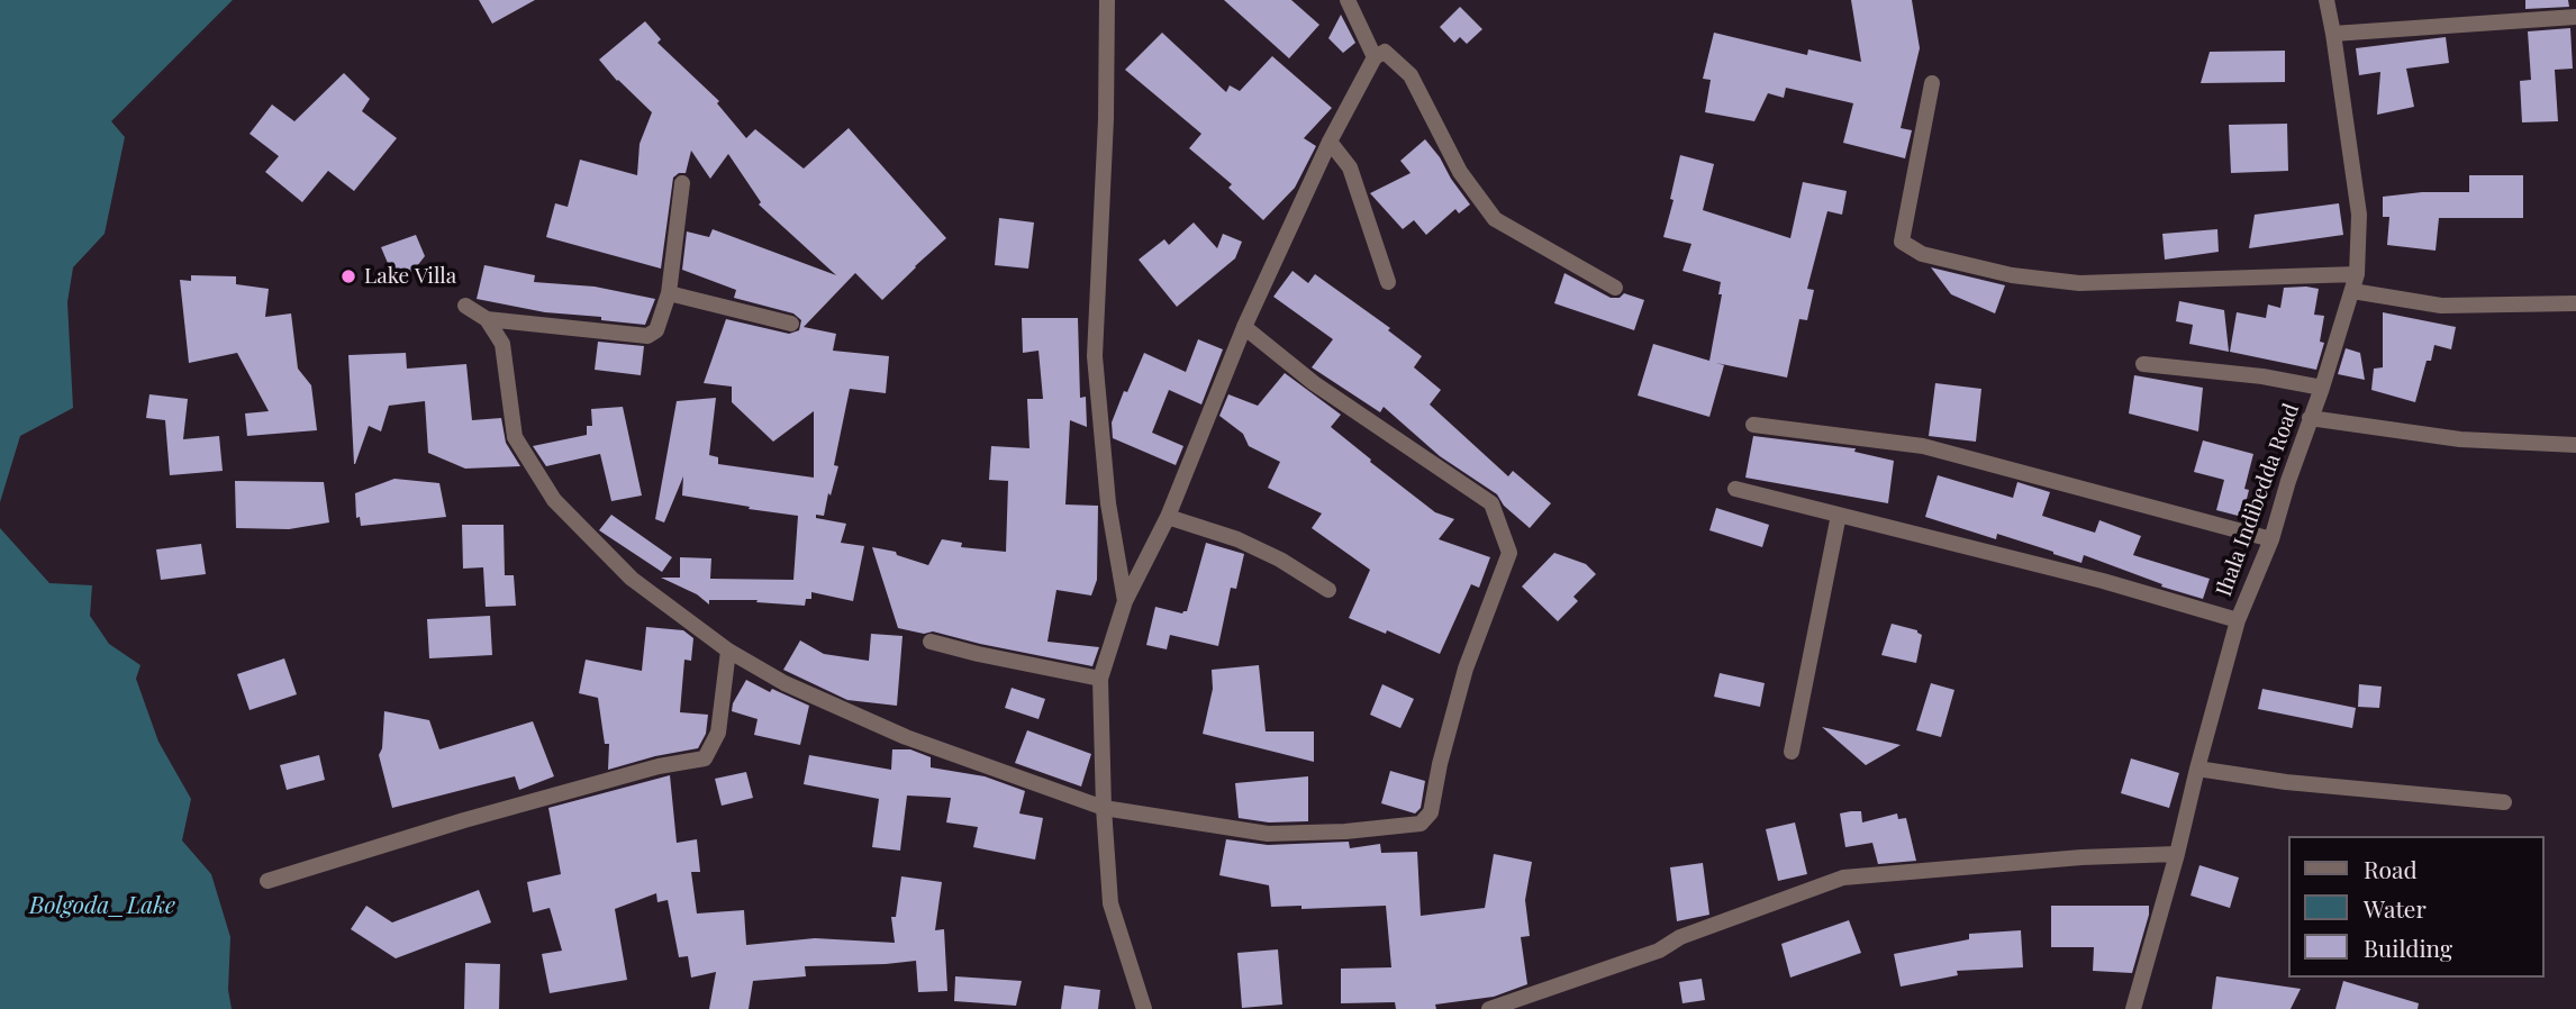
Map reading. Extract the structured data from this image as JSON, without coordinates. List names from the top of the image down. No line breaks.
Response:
{"streets":{"street":["Ihala Indibedda Road"]},"water":["Bolgoda_Lake"],"places":["Lake Villa"],"legend":["Road","Water","Building"]}
